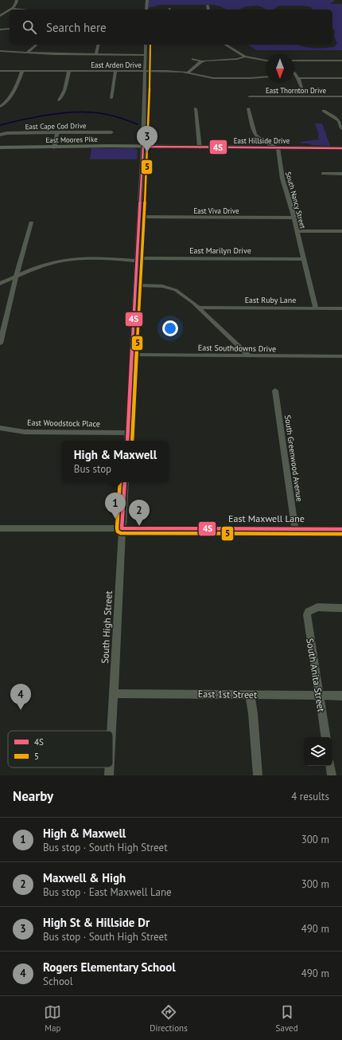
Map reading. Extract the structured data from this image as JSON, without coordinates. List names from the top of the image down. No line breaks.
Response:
{"streets":{"main road":["East Moores Pike","East Hillside Drive"],"street":["East Arden Drive","East Thornton Drive","East Cape Cod Drive","South Nancy Street","East Viva Drive","East Marilyn Drive","East Ruby Lane","East Southdowns Drive","East Woodstock Place","South Greenwood Avenue","East Maxwell Lane","South High Street","South Anita Street","East 1st Street"]},"crossings":[["East Moores Pike","East Hillside Drive"],["East Hillside Drive","South Nancy Street"],["South Nancy Street","East Viva Drive"],["South Nancy Street","East Marilyn Drive"],["South Nancy Street","East Ruby Lane"],["South Greenwood Avenue","East Maxwell Lane"],["East Maxwell Lane","South High Street"],["South High Street","East 1st Street"],["South Anita Street","East 1st Street"]],"lines":["transit line 5","transit line 4S"],"legend":["4S","5"],"north":"bottom","page":{"search":"Search here","pins":["3","1","2","4"],"popup":["High & Maxwell","Bus stop"],"heading":["Nearby","4 results"],"list":[{"mark":"1","name":"High & Maxwell","note":"Bus stop · South High Street","value":"300 m"},{"mark":"2","name":"Maxwell & High","note":"Bus stop · East Maxwell Lane","value":"300 m"},{"mark":"3","name":"High St & Hillside Dr","note":"Bus stop · South High Street","value":"490 m"},{"mark":"4","name":"Rogers Elementary School","note":"School","value":"490 m"}],"nav":["Map","Directions","Saved"]}}
